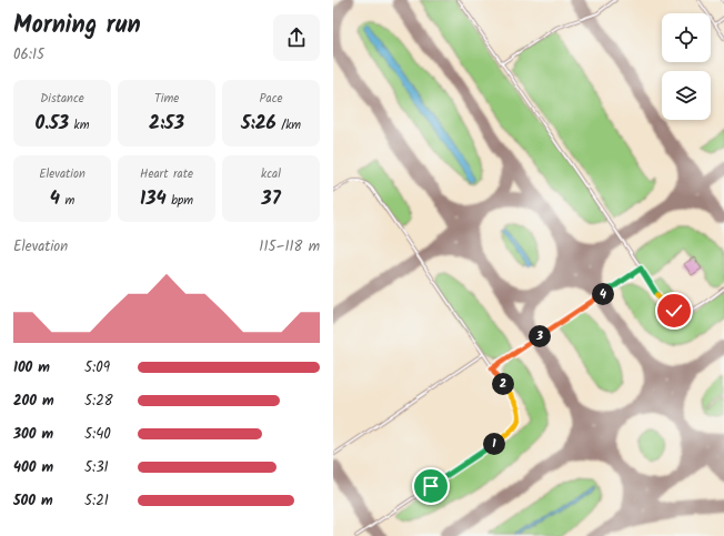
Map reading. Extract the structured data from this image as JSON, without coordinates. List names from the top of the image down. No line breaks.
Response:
{"page":{"heading":["Morning run","06:15"],"stats":[["Distance","0.53 km"],["Time","2:53"],["Pace","5:26 /km"],["Elevation","4 m"],["Heart rate","134 bpm"],["kcal","37"]],"chart":["Elevation","115–118 m"],"pins":["4","3","2","1"],"list":[{"name":"100 m","note":"5:09"},{"name":"200 m","note":"5:28"},{"name":"300 m","note":"5:40"},{"name":"400 m","note":"5:31"},{"name":"500 m","note":"5:21"}]}}
